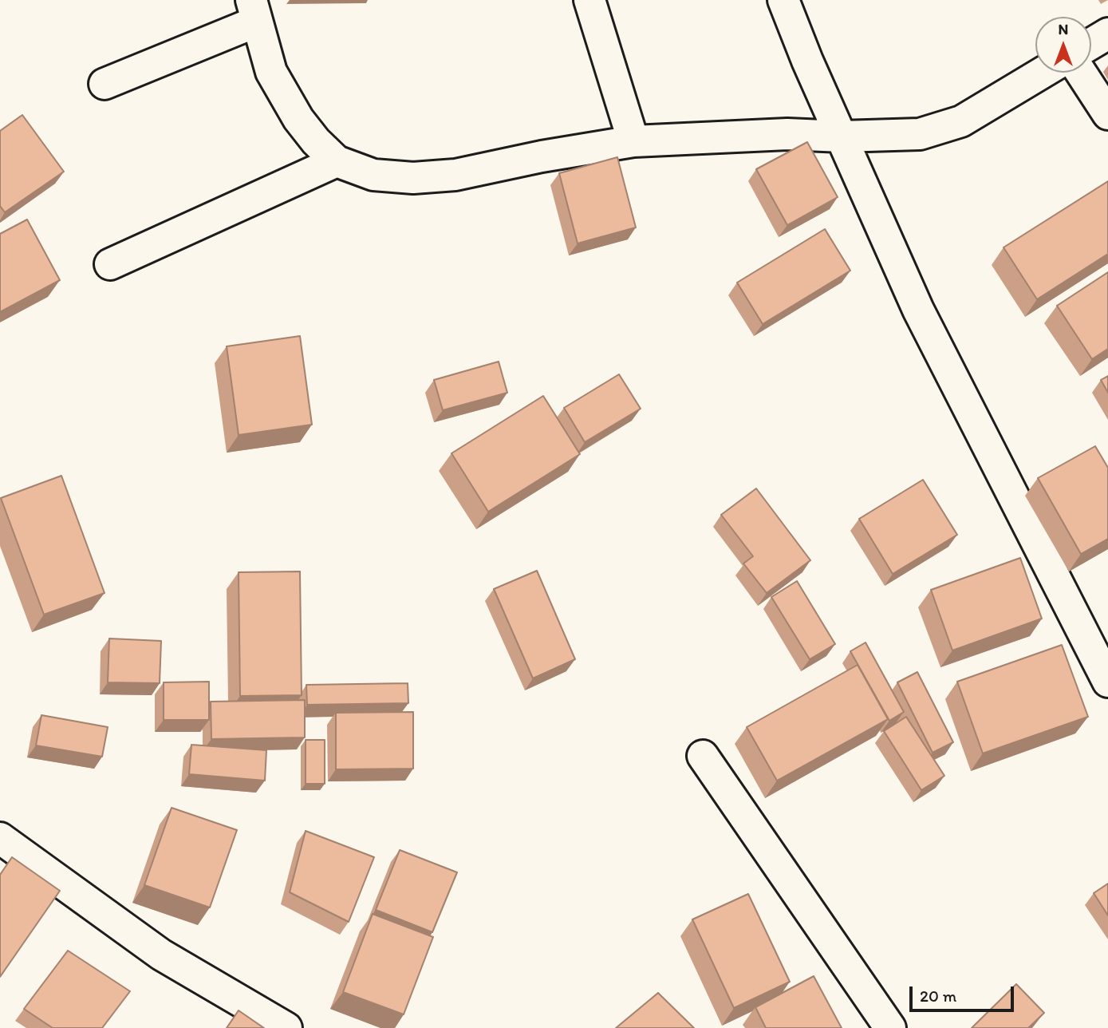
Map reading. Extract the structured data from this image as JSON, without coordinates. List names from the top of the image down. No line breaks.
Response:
{"scale_bar":"20 m","north":"top"}
